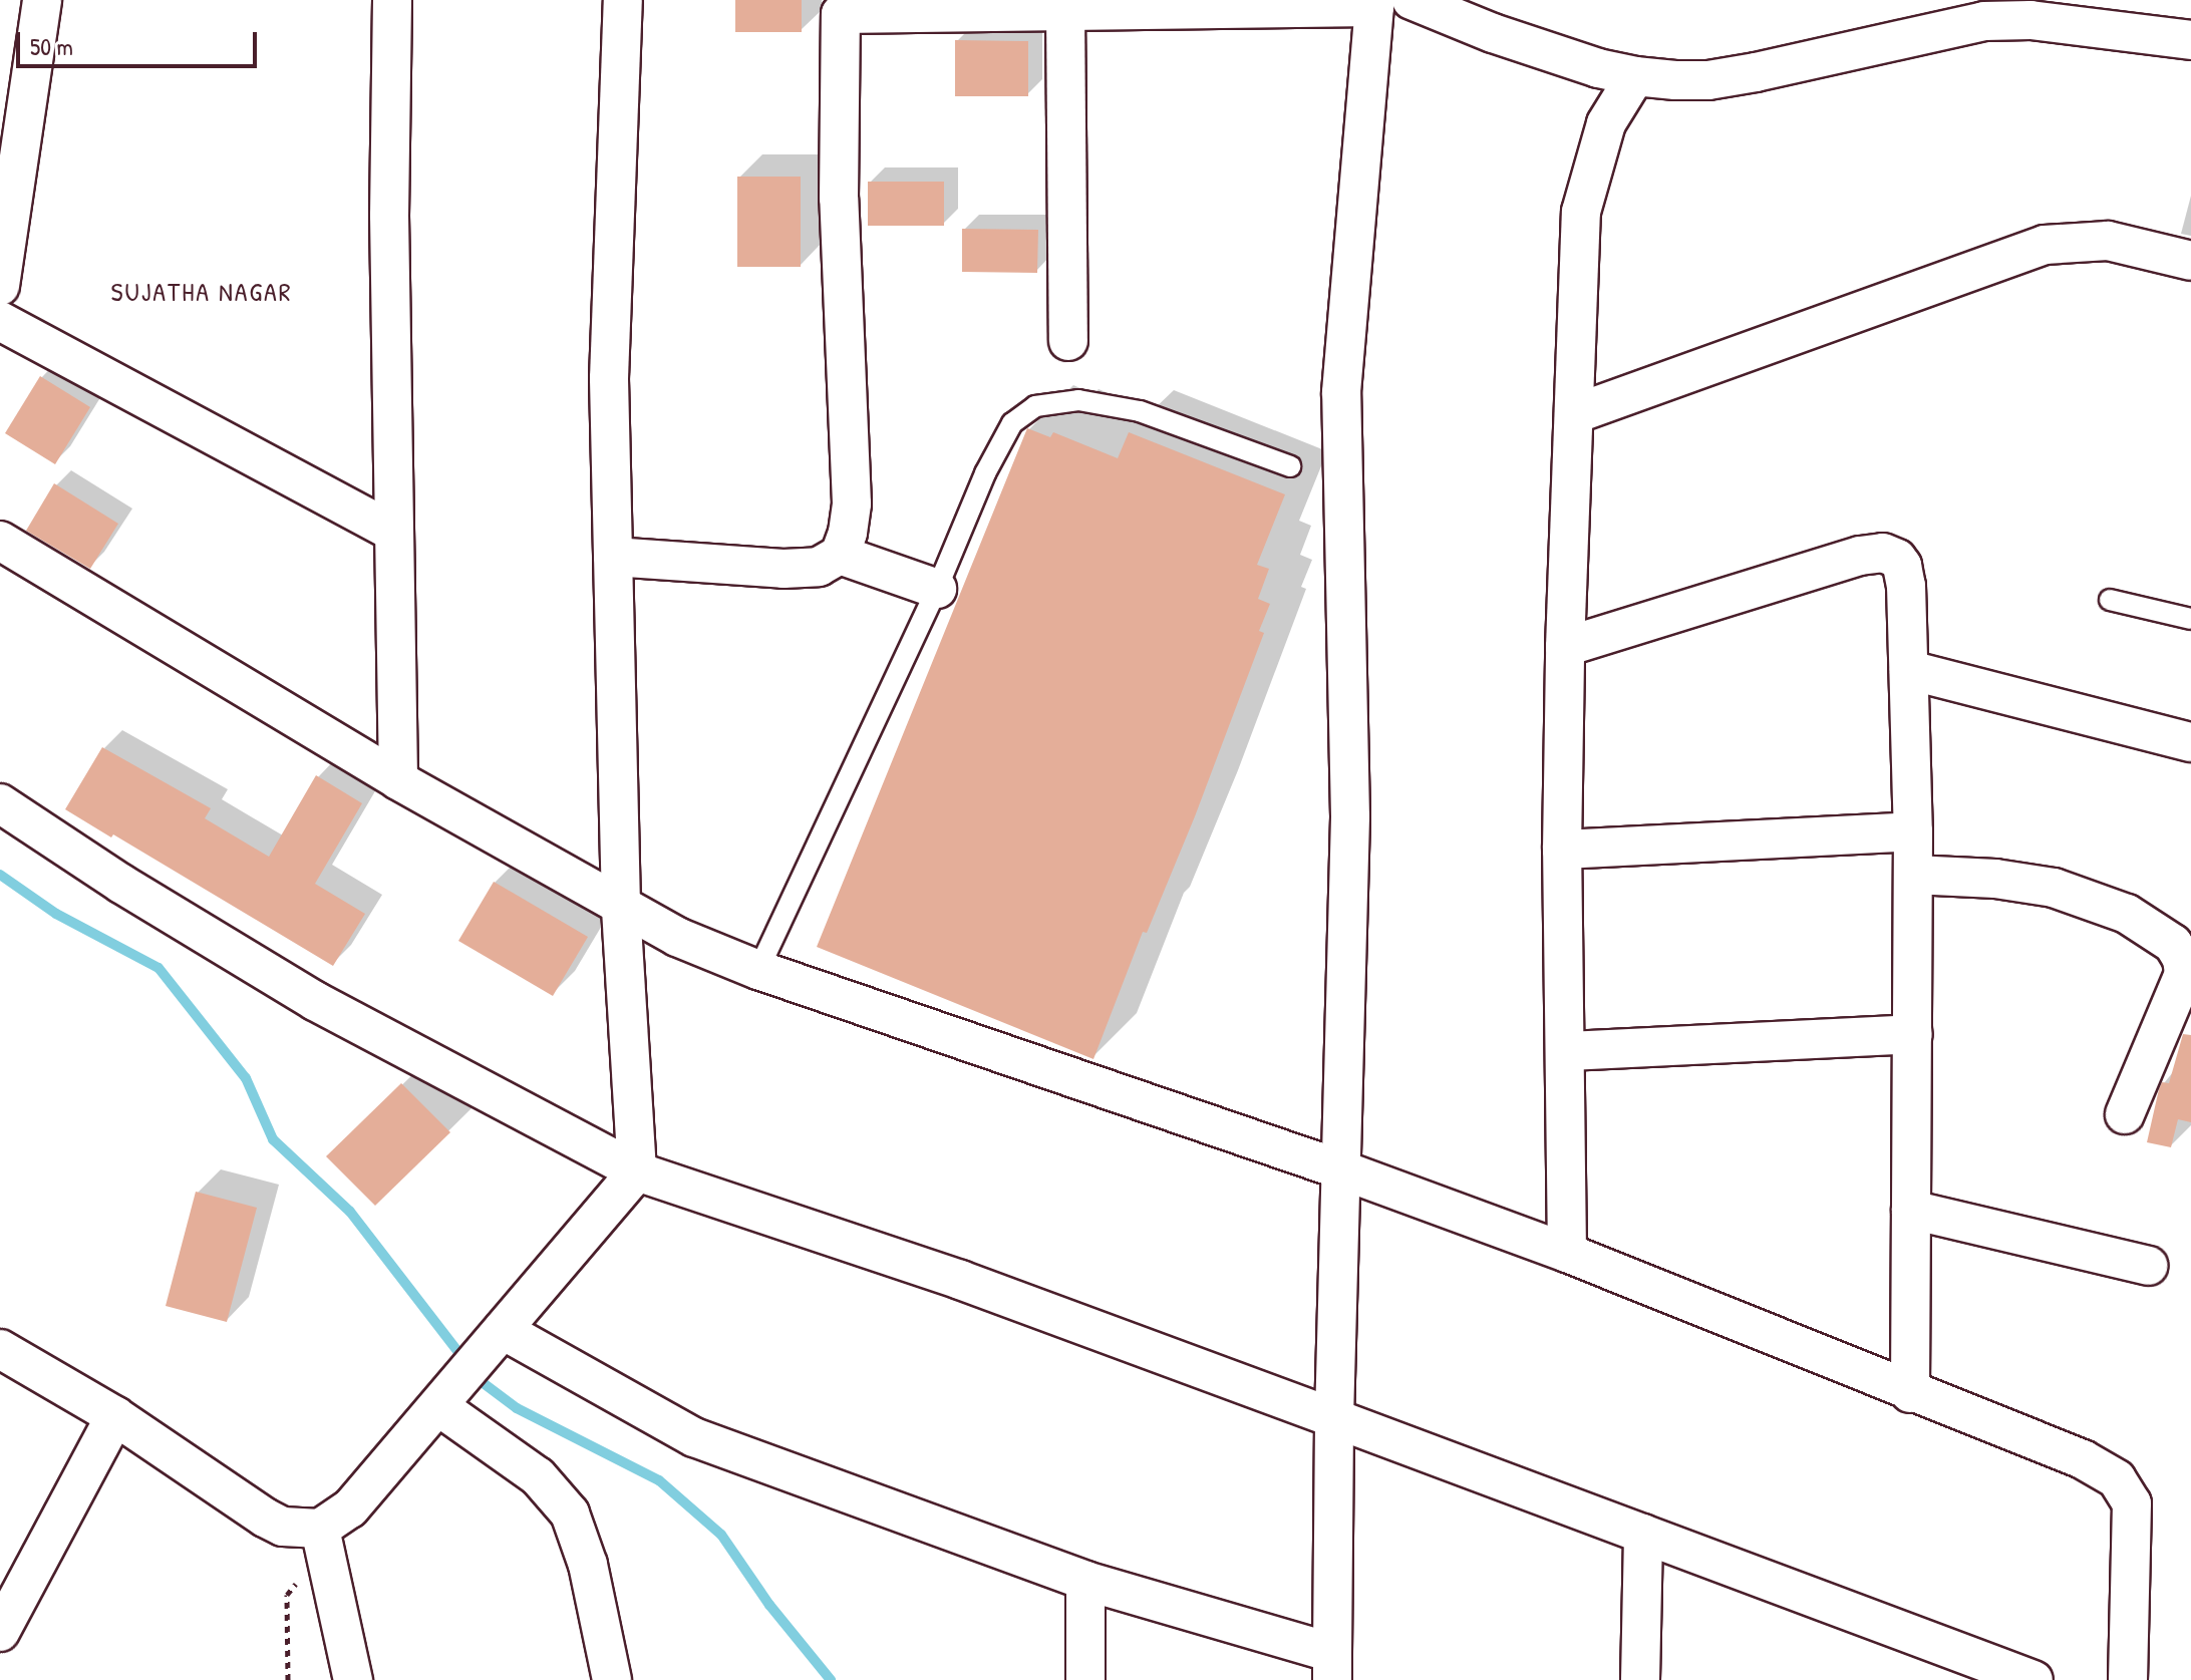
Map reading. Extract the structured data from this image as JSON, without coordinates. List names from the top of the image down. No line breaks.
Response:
{"districts":["SUJATHA NAGAR"],"scale_bar":"50 m"}
